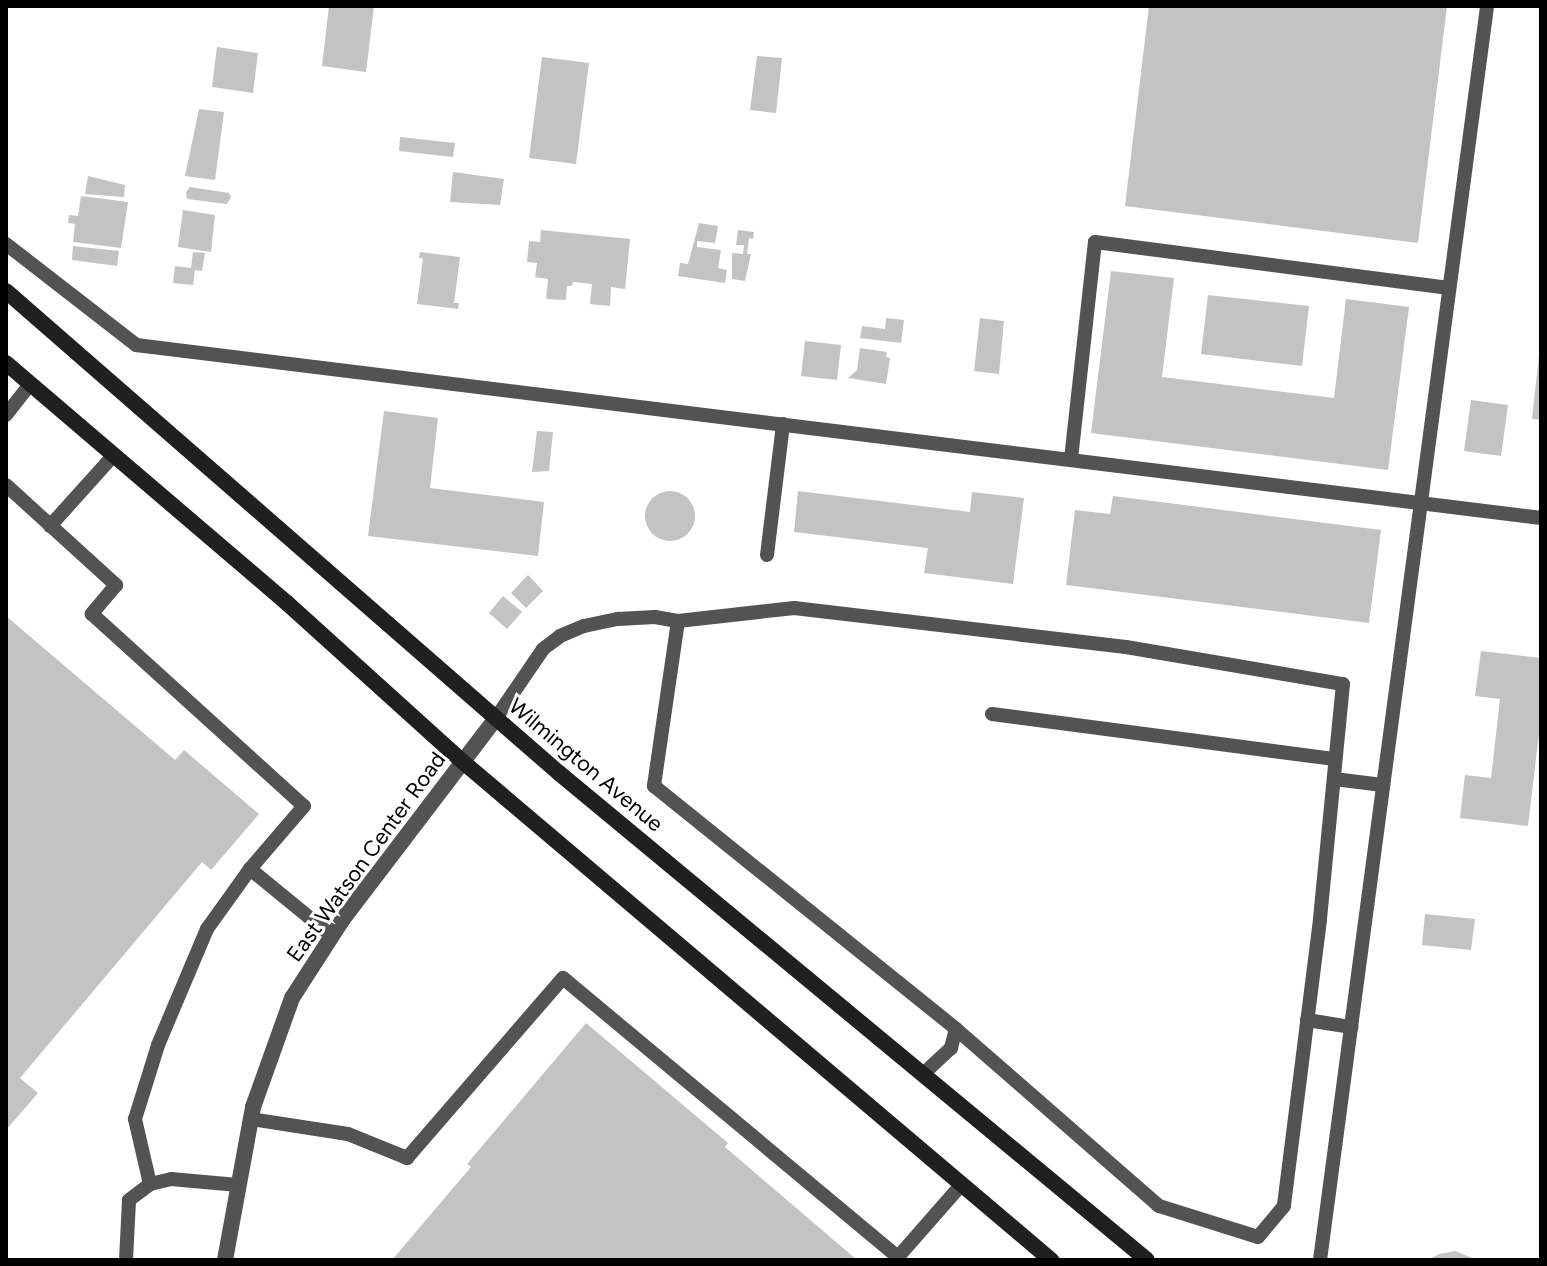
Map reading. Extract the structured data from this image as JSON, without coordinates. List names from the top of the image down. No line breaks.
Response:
{"streets":{"main road":["Wilmington Avenue"],"street":["East Watson Center Road"]},"crossings":[["Wilmington Avenue","East Watson Center Road"]]}
